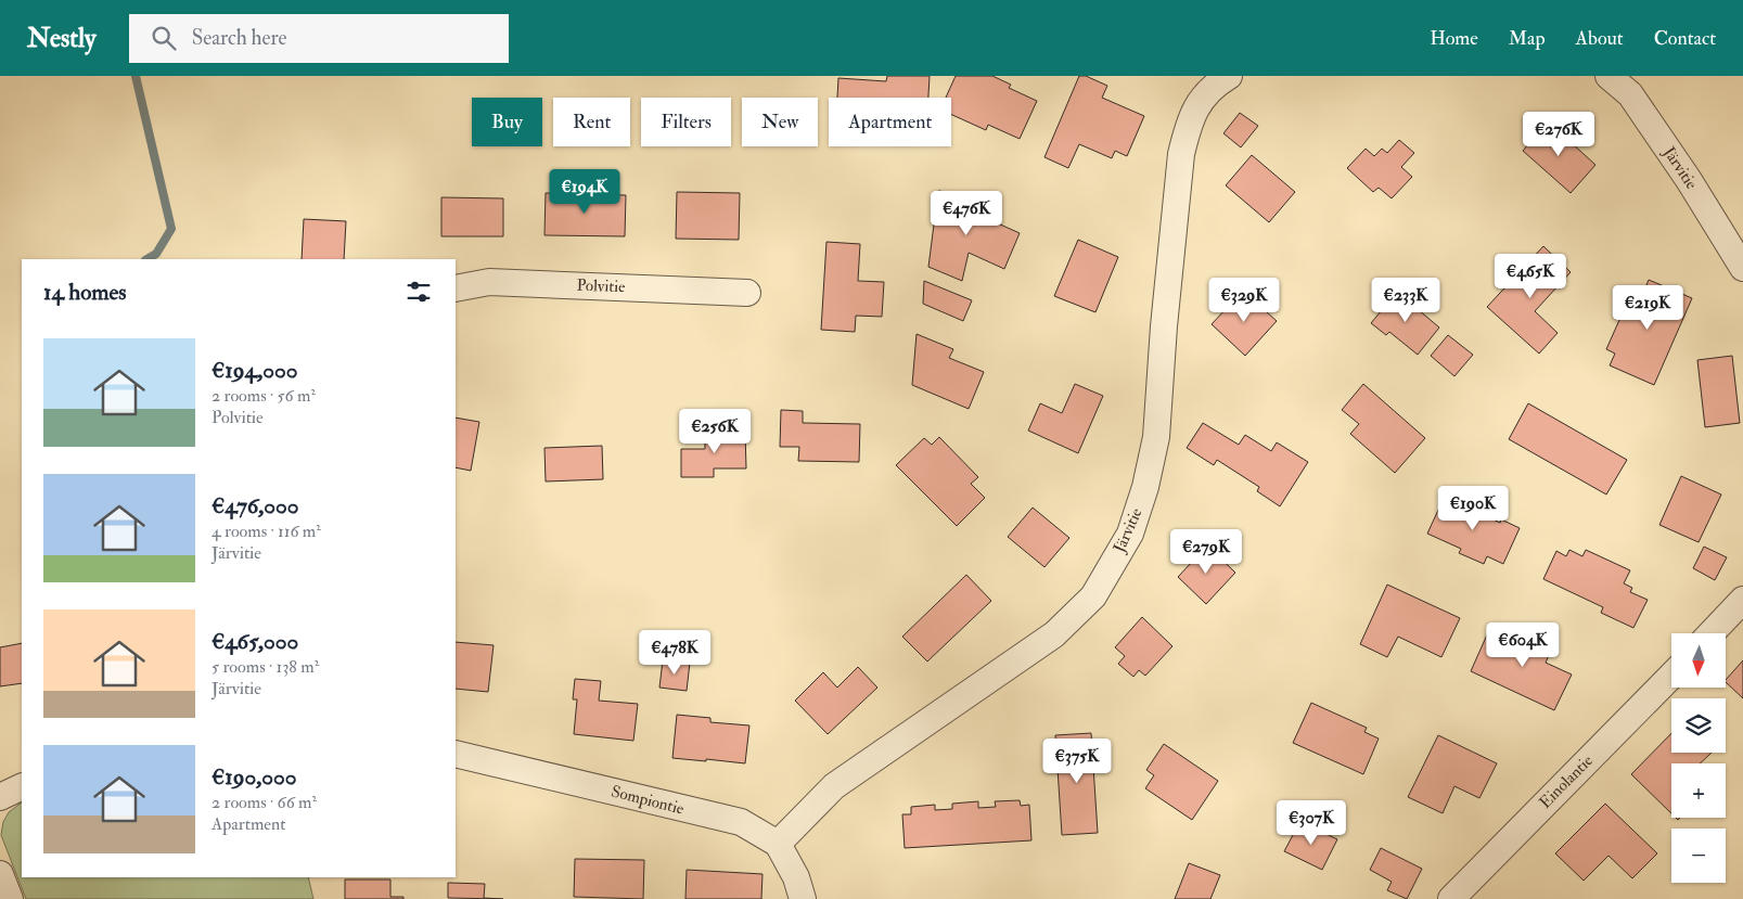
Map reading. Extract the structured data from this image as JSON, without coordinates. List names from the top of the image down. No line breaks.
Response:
{"streets":{"street":["Järvitie","Polvitie","Einolantie","Sompiontie"]},"crossings":[["Järvitie","Sompiontie"]],"north":"bottom","page":{"header":"Nestly","search":"Search here","nav":["Home","Map","About","Contact"],"chip":["Buy","Rent","Filters","New","Apartment"],"price":["€276K","€194K","€476K","€465K","€329K","€233K","€219K","€256K","€190K","€279K","€604K","€478K","€375K","€307K"],"heading":"14 homes","list":[{"name":"€194,000","note":"2 rooms · 56 m² · Polvitie"},{"name":"€476,000","note":"4 rooms · 116 m² · Järvitie"},{"name":"€465,000","note":"5 rooms · 138 m² · Järvitie"},{"name":"€190,000","note":"2 rooms · 66 m² · Apartment"}],"map_buttons":["+","−"]}}
